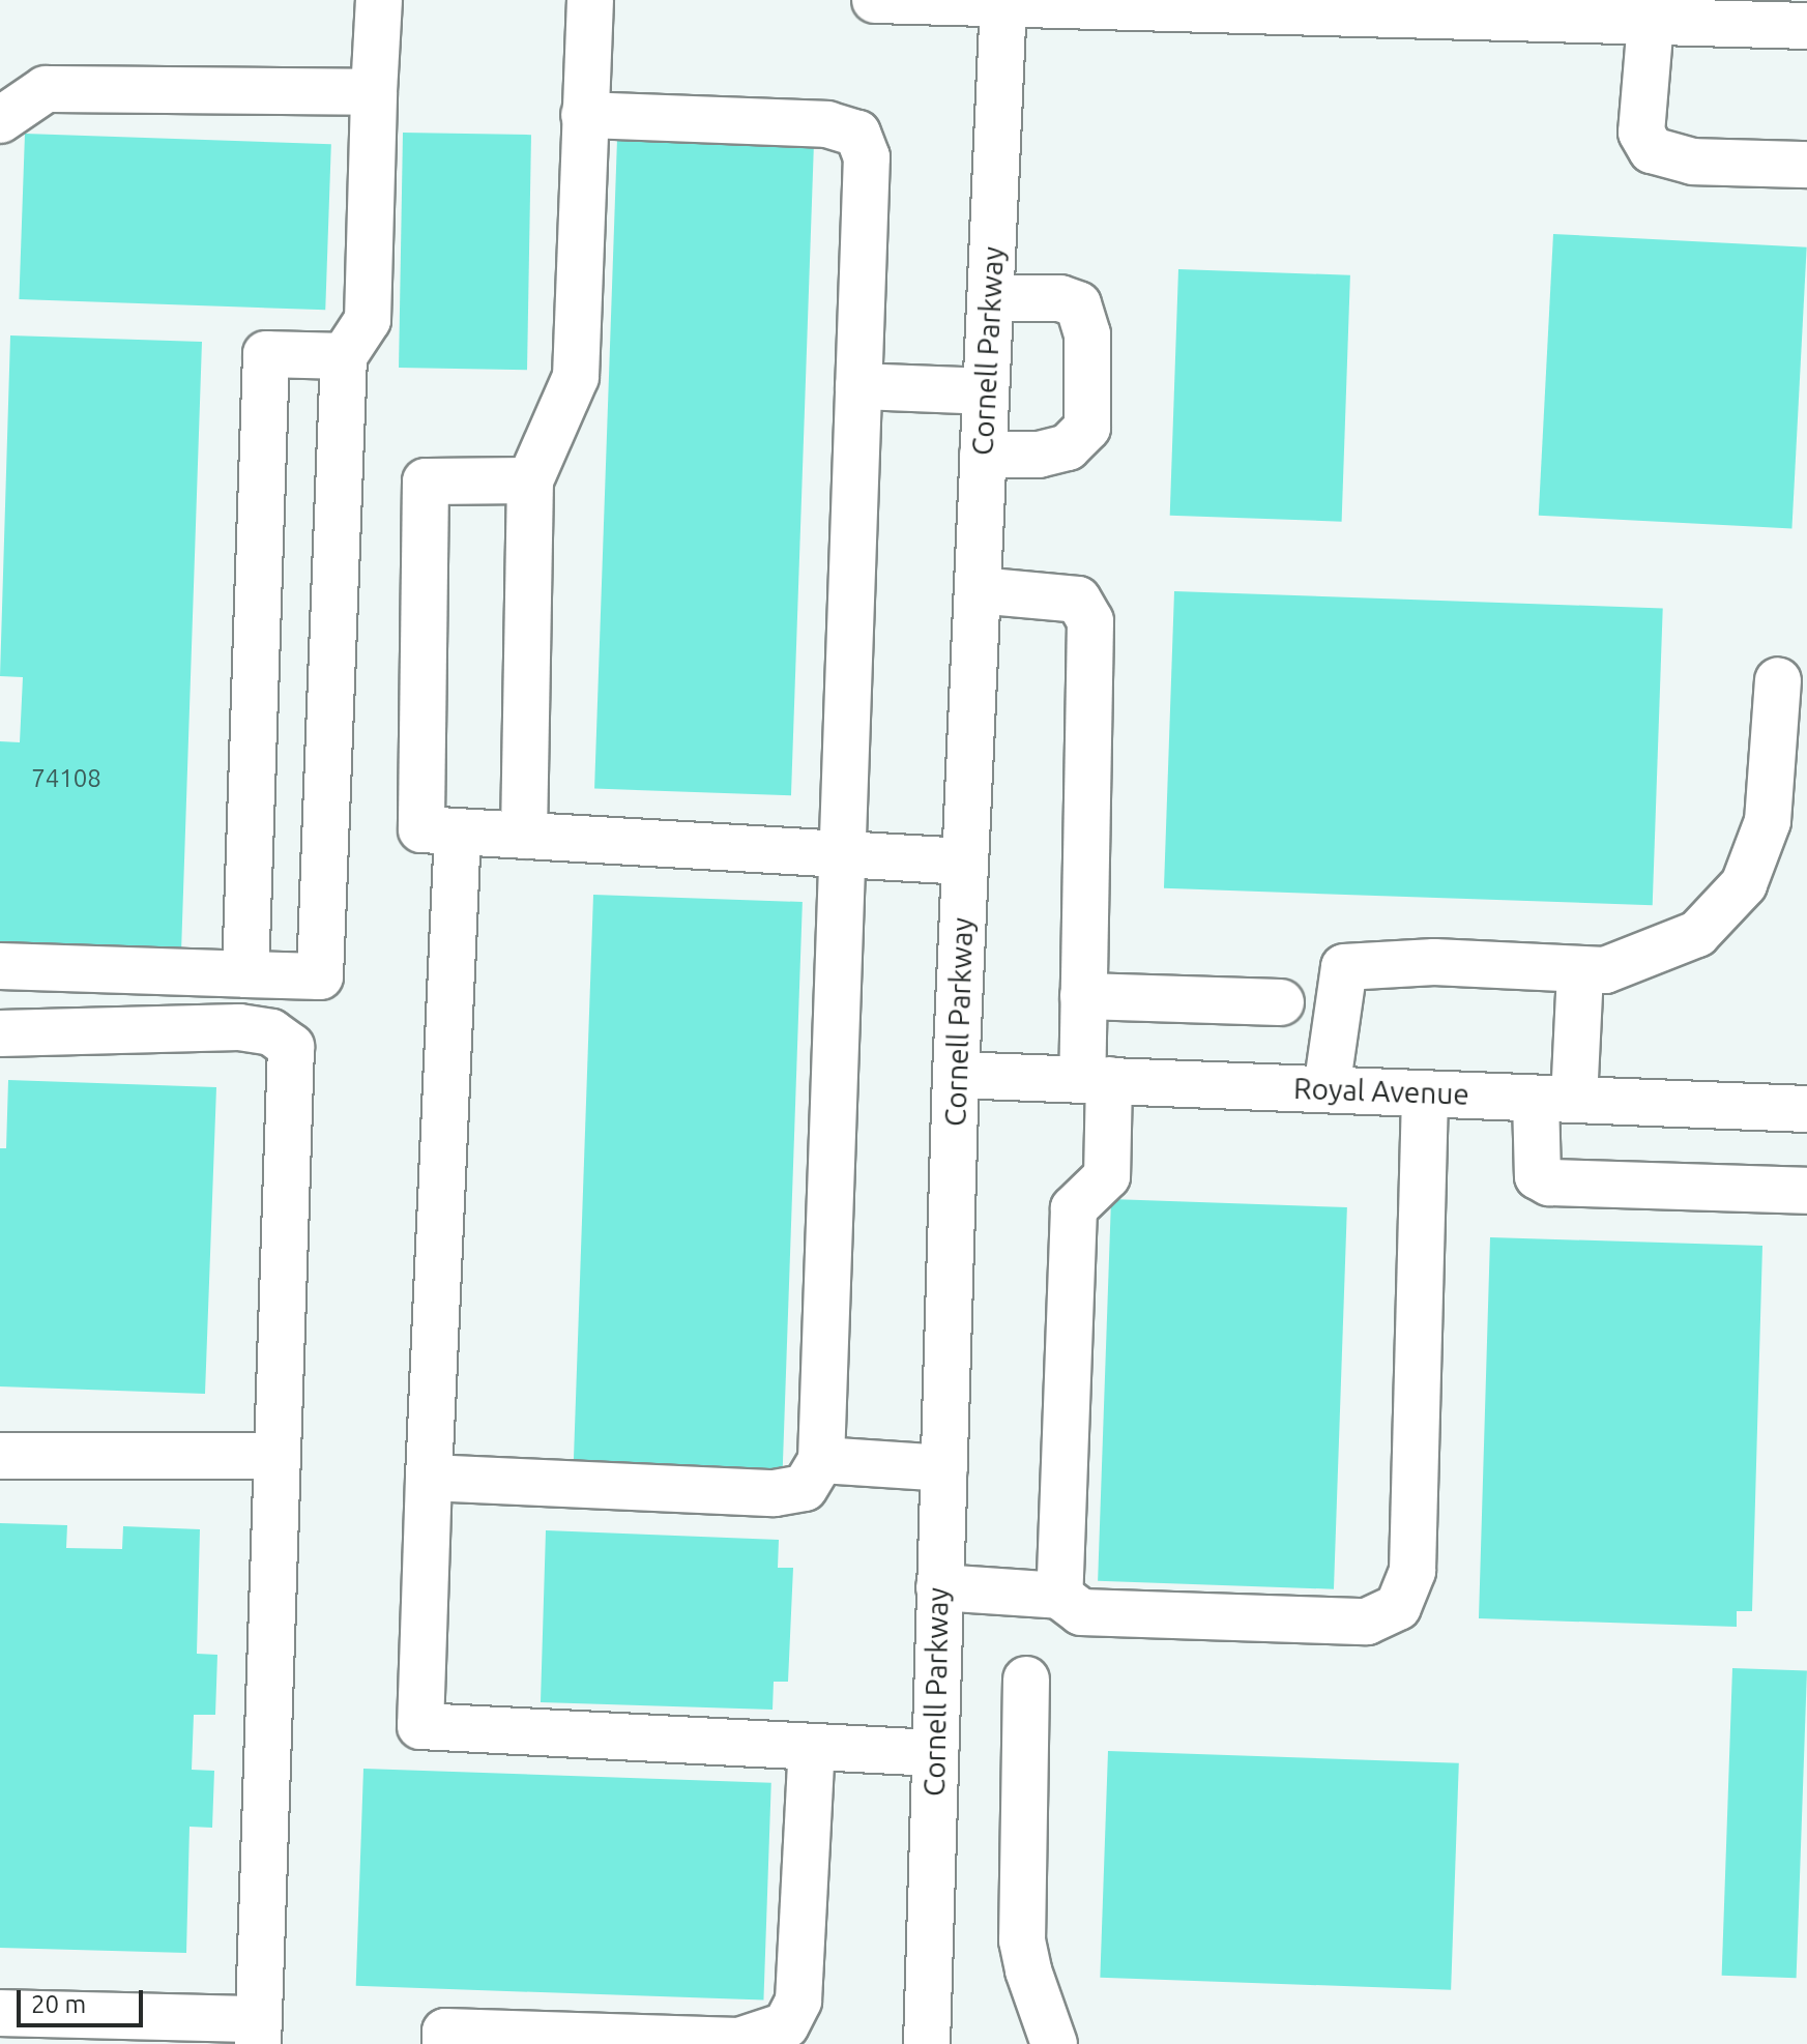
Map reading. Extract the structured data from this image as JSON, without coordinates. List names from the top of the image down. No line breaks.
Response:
{"streets":{"street":["Cornell Parkway","Royal Avenue"]},"crossings":[["Cornell Parkway","Royal Avenue"]],"house_numbers":["74108"],"scale_bar":"20 m"}
